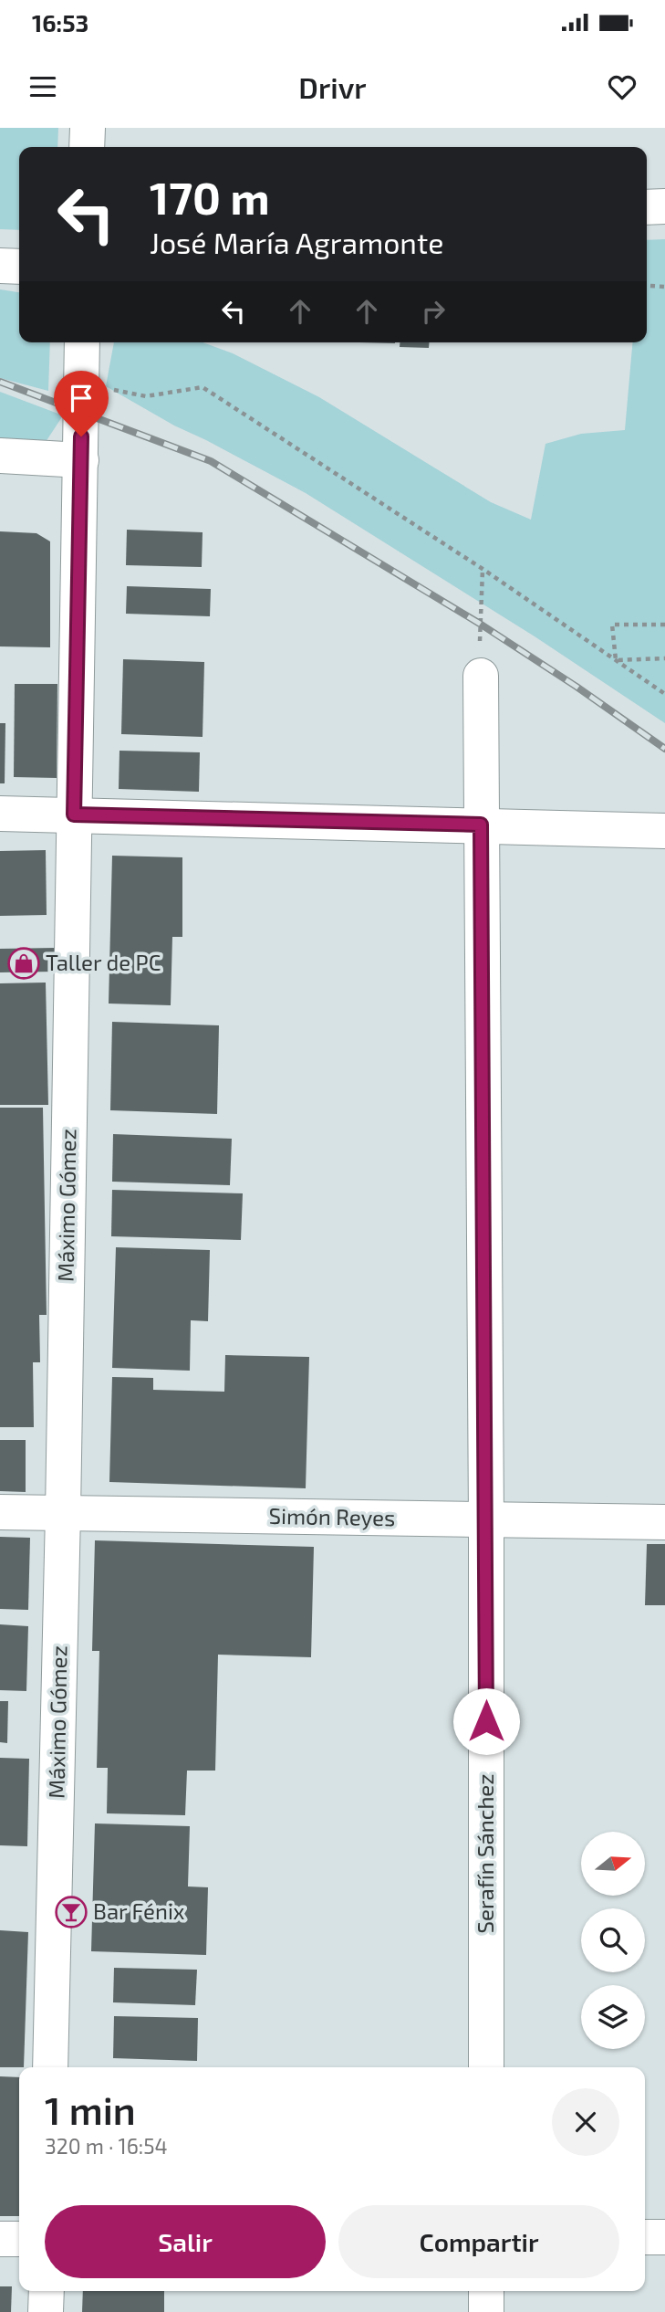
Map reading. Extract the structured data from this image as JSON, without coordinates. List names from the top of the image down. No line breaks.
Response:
{"streets":{"street":["Máximo Gómez","Simón Reyes","Serafín Sánchez"]},"crossings":[["Máximo Gómez","Simón Reyes"],["Simón Reyes","Serafín Sánchez"]],"places":{"shop":["Taller de PC"],"bar":["Bar Fénix"]},"north":"right","page":{"status":"16:53","header":"Drivr","turn":["170 m","José María Agramonte"],"heading":["1 min","320 m · 16:54"],"buttons":["Salir","Compartir"]}}
